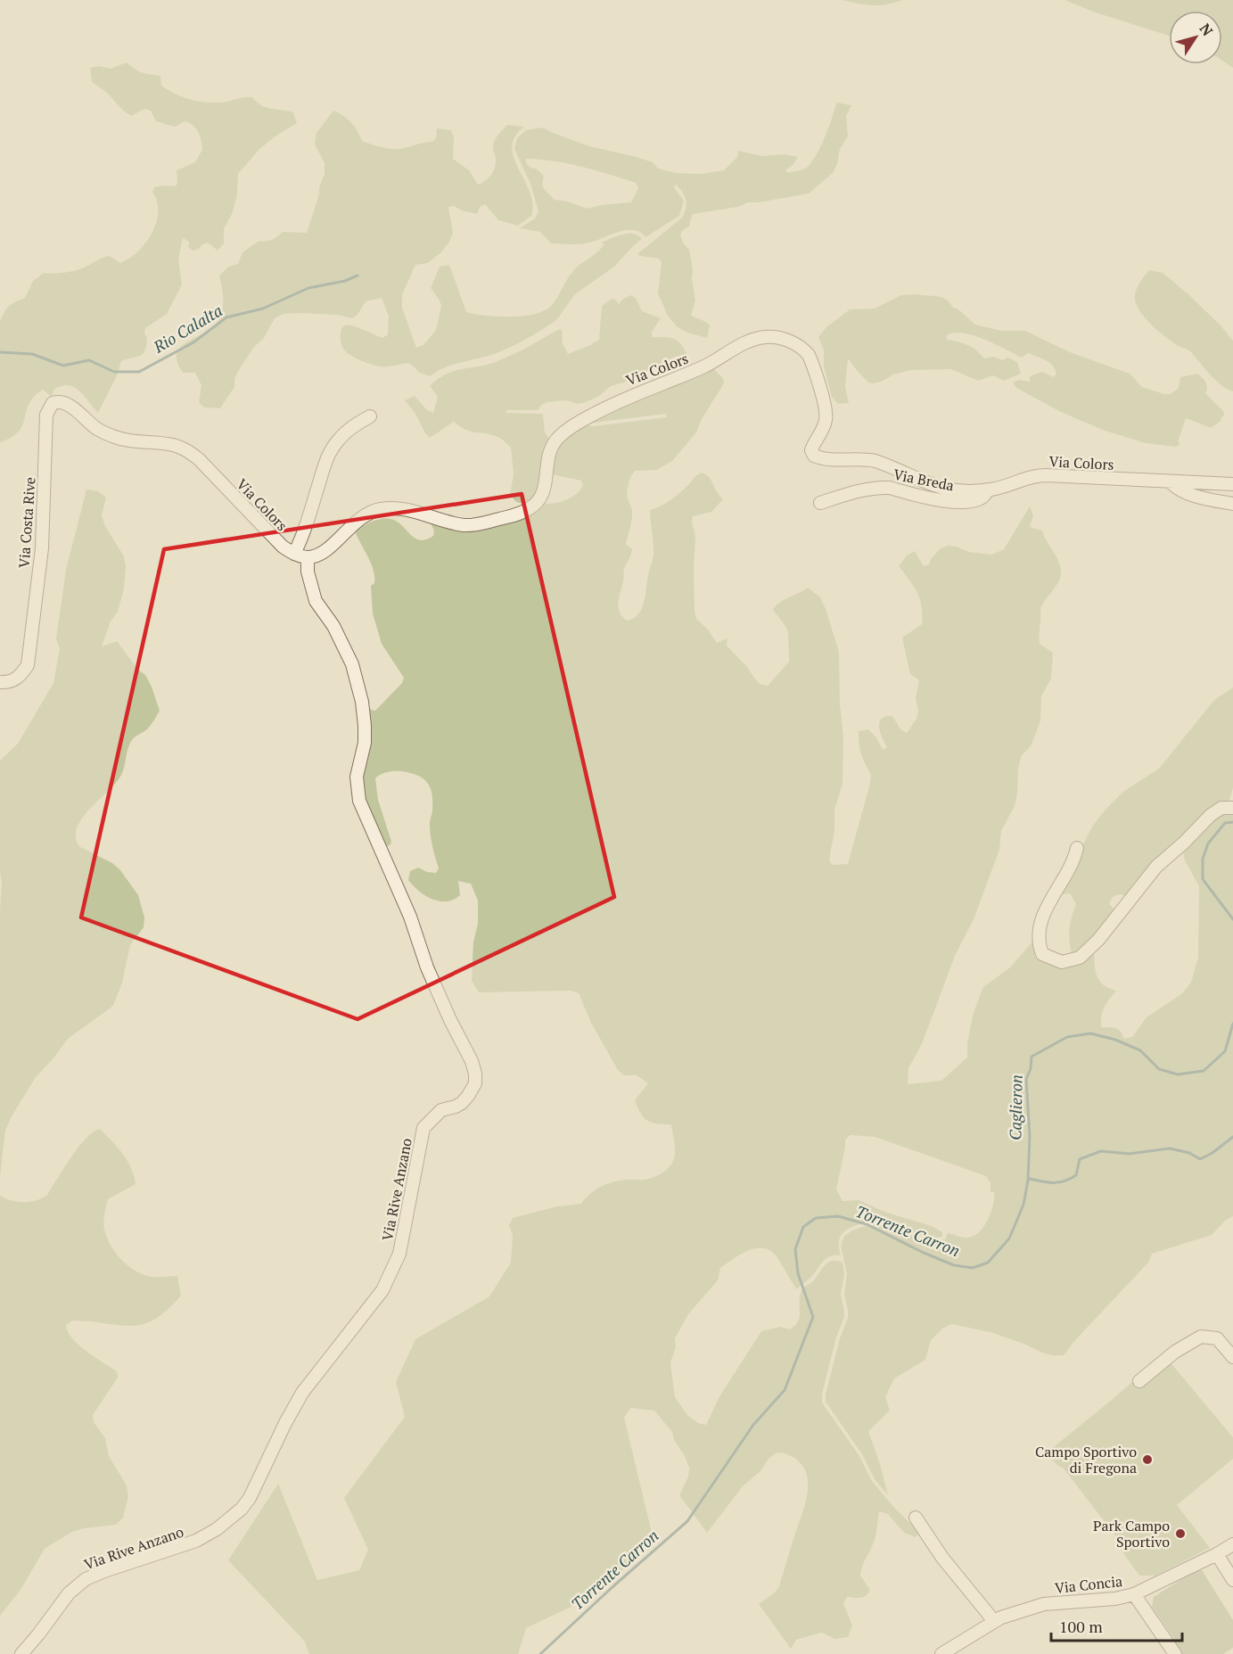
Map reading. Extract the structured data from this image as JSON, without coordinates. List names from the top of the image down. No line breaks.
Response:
{"streets":{"street":["Via Colors","Via Breda","Via Costa Rive","Via Rive Anzano","Via Concia"]},"crossings":[["Via Colors","Via Breda"],["Via Colors","Via Costa Rive"],["Via Colors","Via Rive Anzano"]],"water":["Rio Calalta","Caglieron","Torrente Carron"],"places":["Campo Sportivo di Fregona","Park Campo Sportivo"],"scale_bar":"100 m","north":"top right"}
